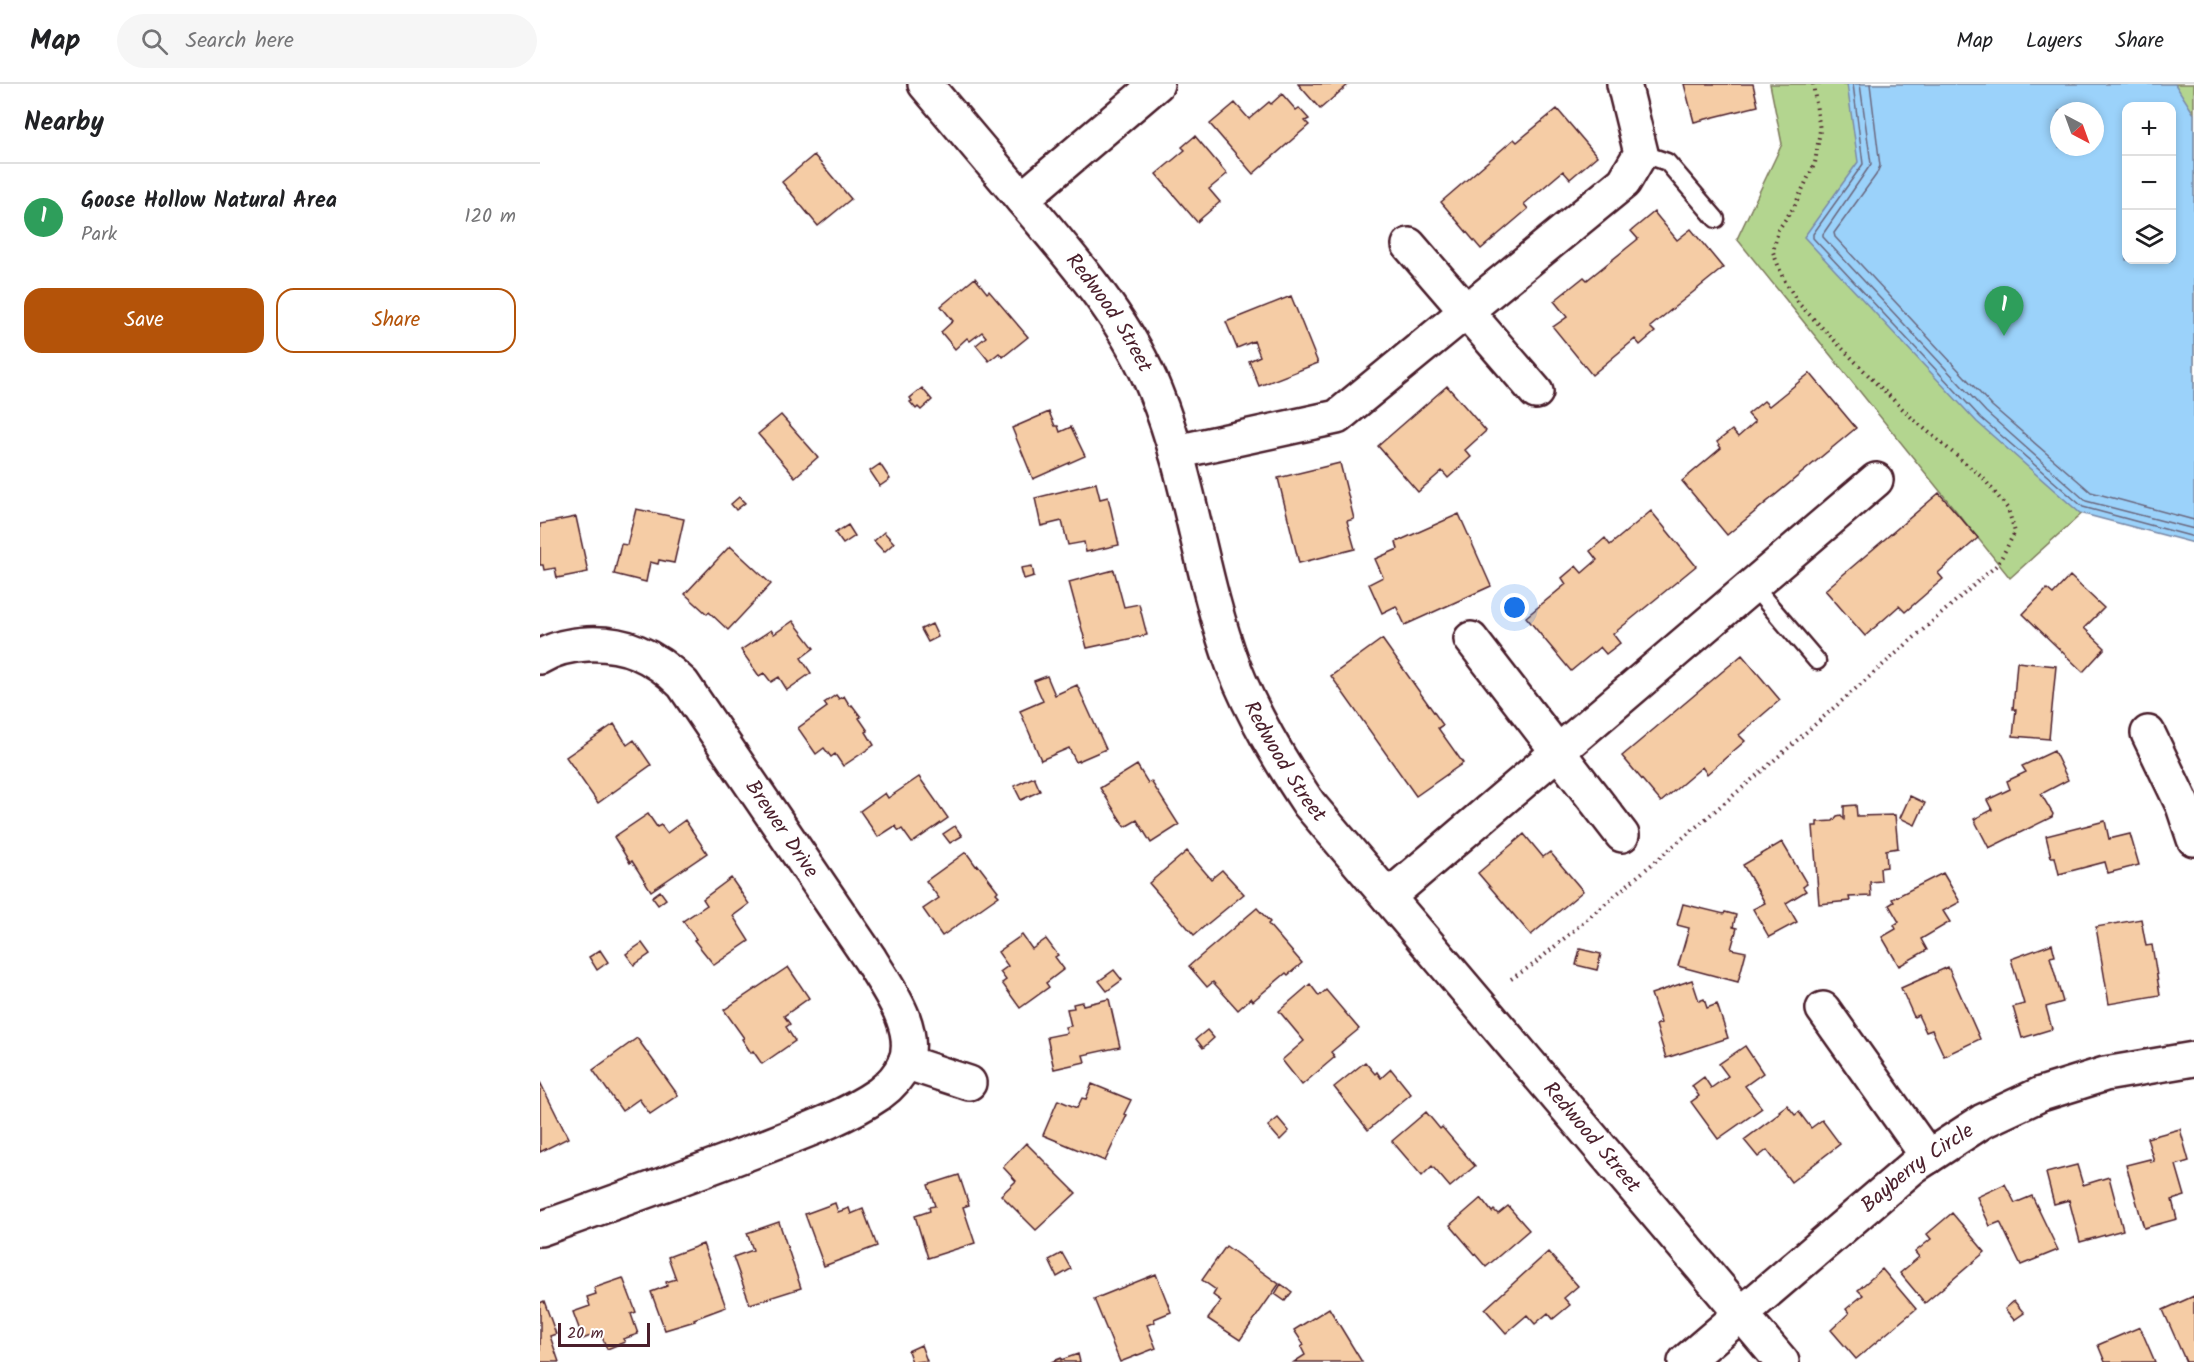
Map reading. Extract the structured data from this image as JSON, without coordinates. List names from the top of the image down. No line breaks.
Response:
{"streets":{"street":["Redwood Street","Brewer Drive","Bayberry Circle"]},"crossings":[["Redwood Street","Bayberry Circle"]],"scale_bar":"20 m","north":"bottom right","page":{"header":"Map","search":"Search here","nav":["Map","Layers","Share"],"heading":"Nearby","map_buttons":["+","−"],"list":[{"mark":"1","name":"Goose Hollow Natural Area","note":"Park","value":"120 m"}],"buttons":["Save","Share"],"pins":"1","scale":"20 m"}}
